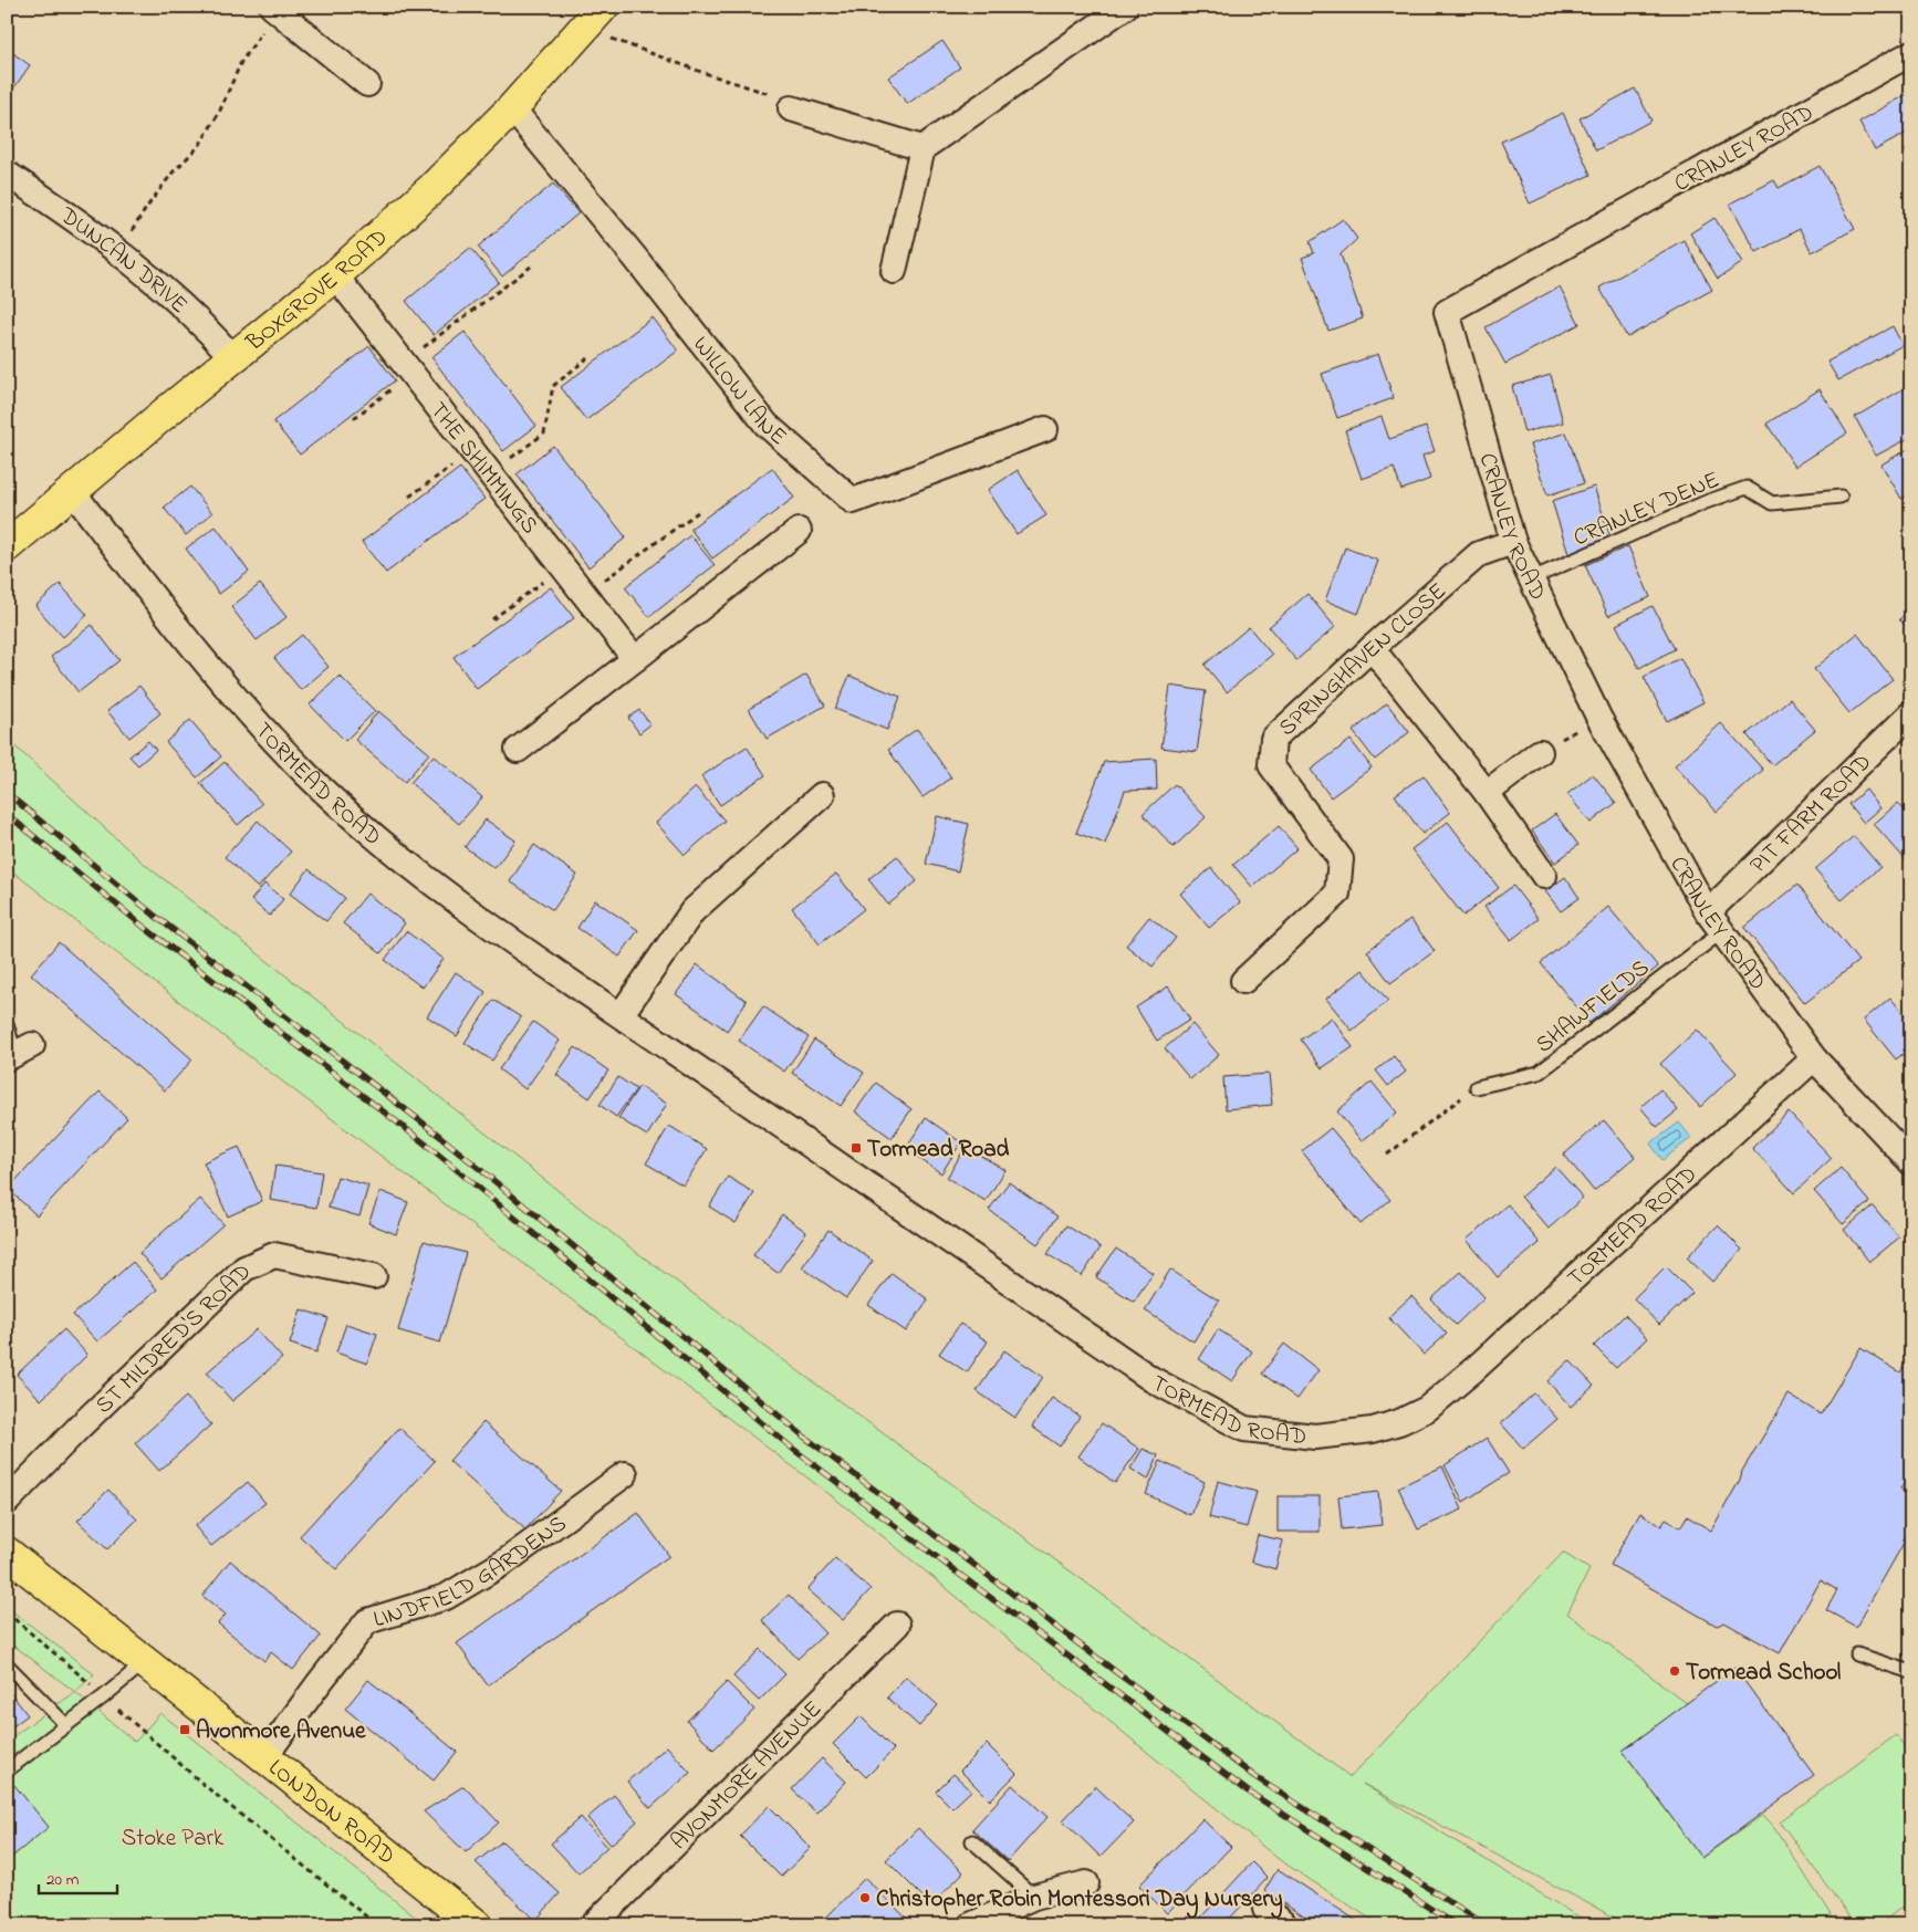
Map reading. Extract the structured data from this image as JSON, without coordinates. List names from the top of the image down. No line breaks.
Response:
{"streets":{"main road":["BOXGROVE ROAD","LONDON ROAD"],"street":["CRANLEY ROAD","DUNCAN DRIVE","WILLOW LANE","THE SHIMMINGS","SPRINGHAVEN CLOSE","TORMEAD ROAD","PIT FARM ROAD","ST MILDRED'S ROAD","LINDFIELD GARDENS","AVONMORE AVENUE"],"lane":["CRANLEY DENE","SHAWFIELDS"]},"crossings":[["CRANLEY ROAD","CRANLEY DENE"],["CRANLEY ROAD","SPRINGHAVEN CLOSE"],["CRANLEY ROAD","TORMEAD ROAD"],["CRANLEY ROAD","PIT FARM ROAD"],["CRANLEY ROAD","SHAWFIELDS"],["DUNCAN DRIVE","BOXGROVE ROAD"],["BOXGROVE ROAD","WILLOW LANE"],["BOXGROVE ROAD","THE SHIMMINGS"],["BOXGROVE ROAD","TORMEAD ROAD"],["PIT FARM ROAD","SHAWFIELDS"],["LINDFIELD GARDENS","LONDON ROAD"]],"parks":["Stoke Park"],"places":{"transit":["Tormead Road","Avonmore Avenue"],"other":["Tormead School","Christopher Robin Montessori Day Nursery"]},"scale_bar":"20 m"}
